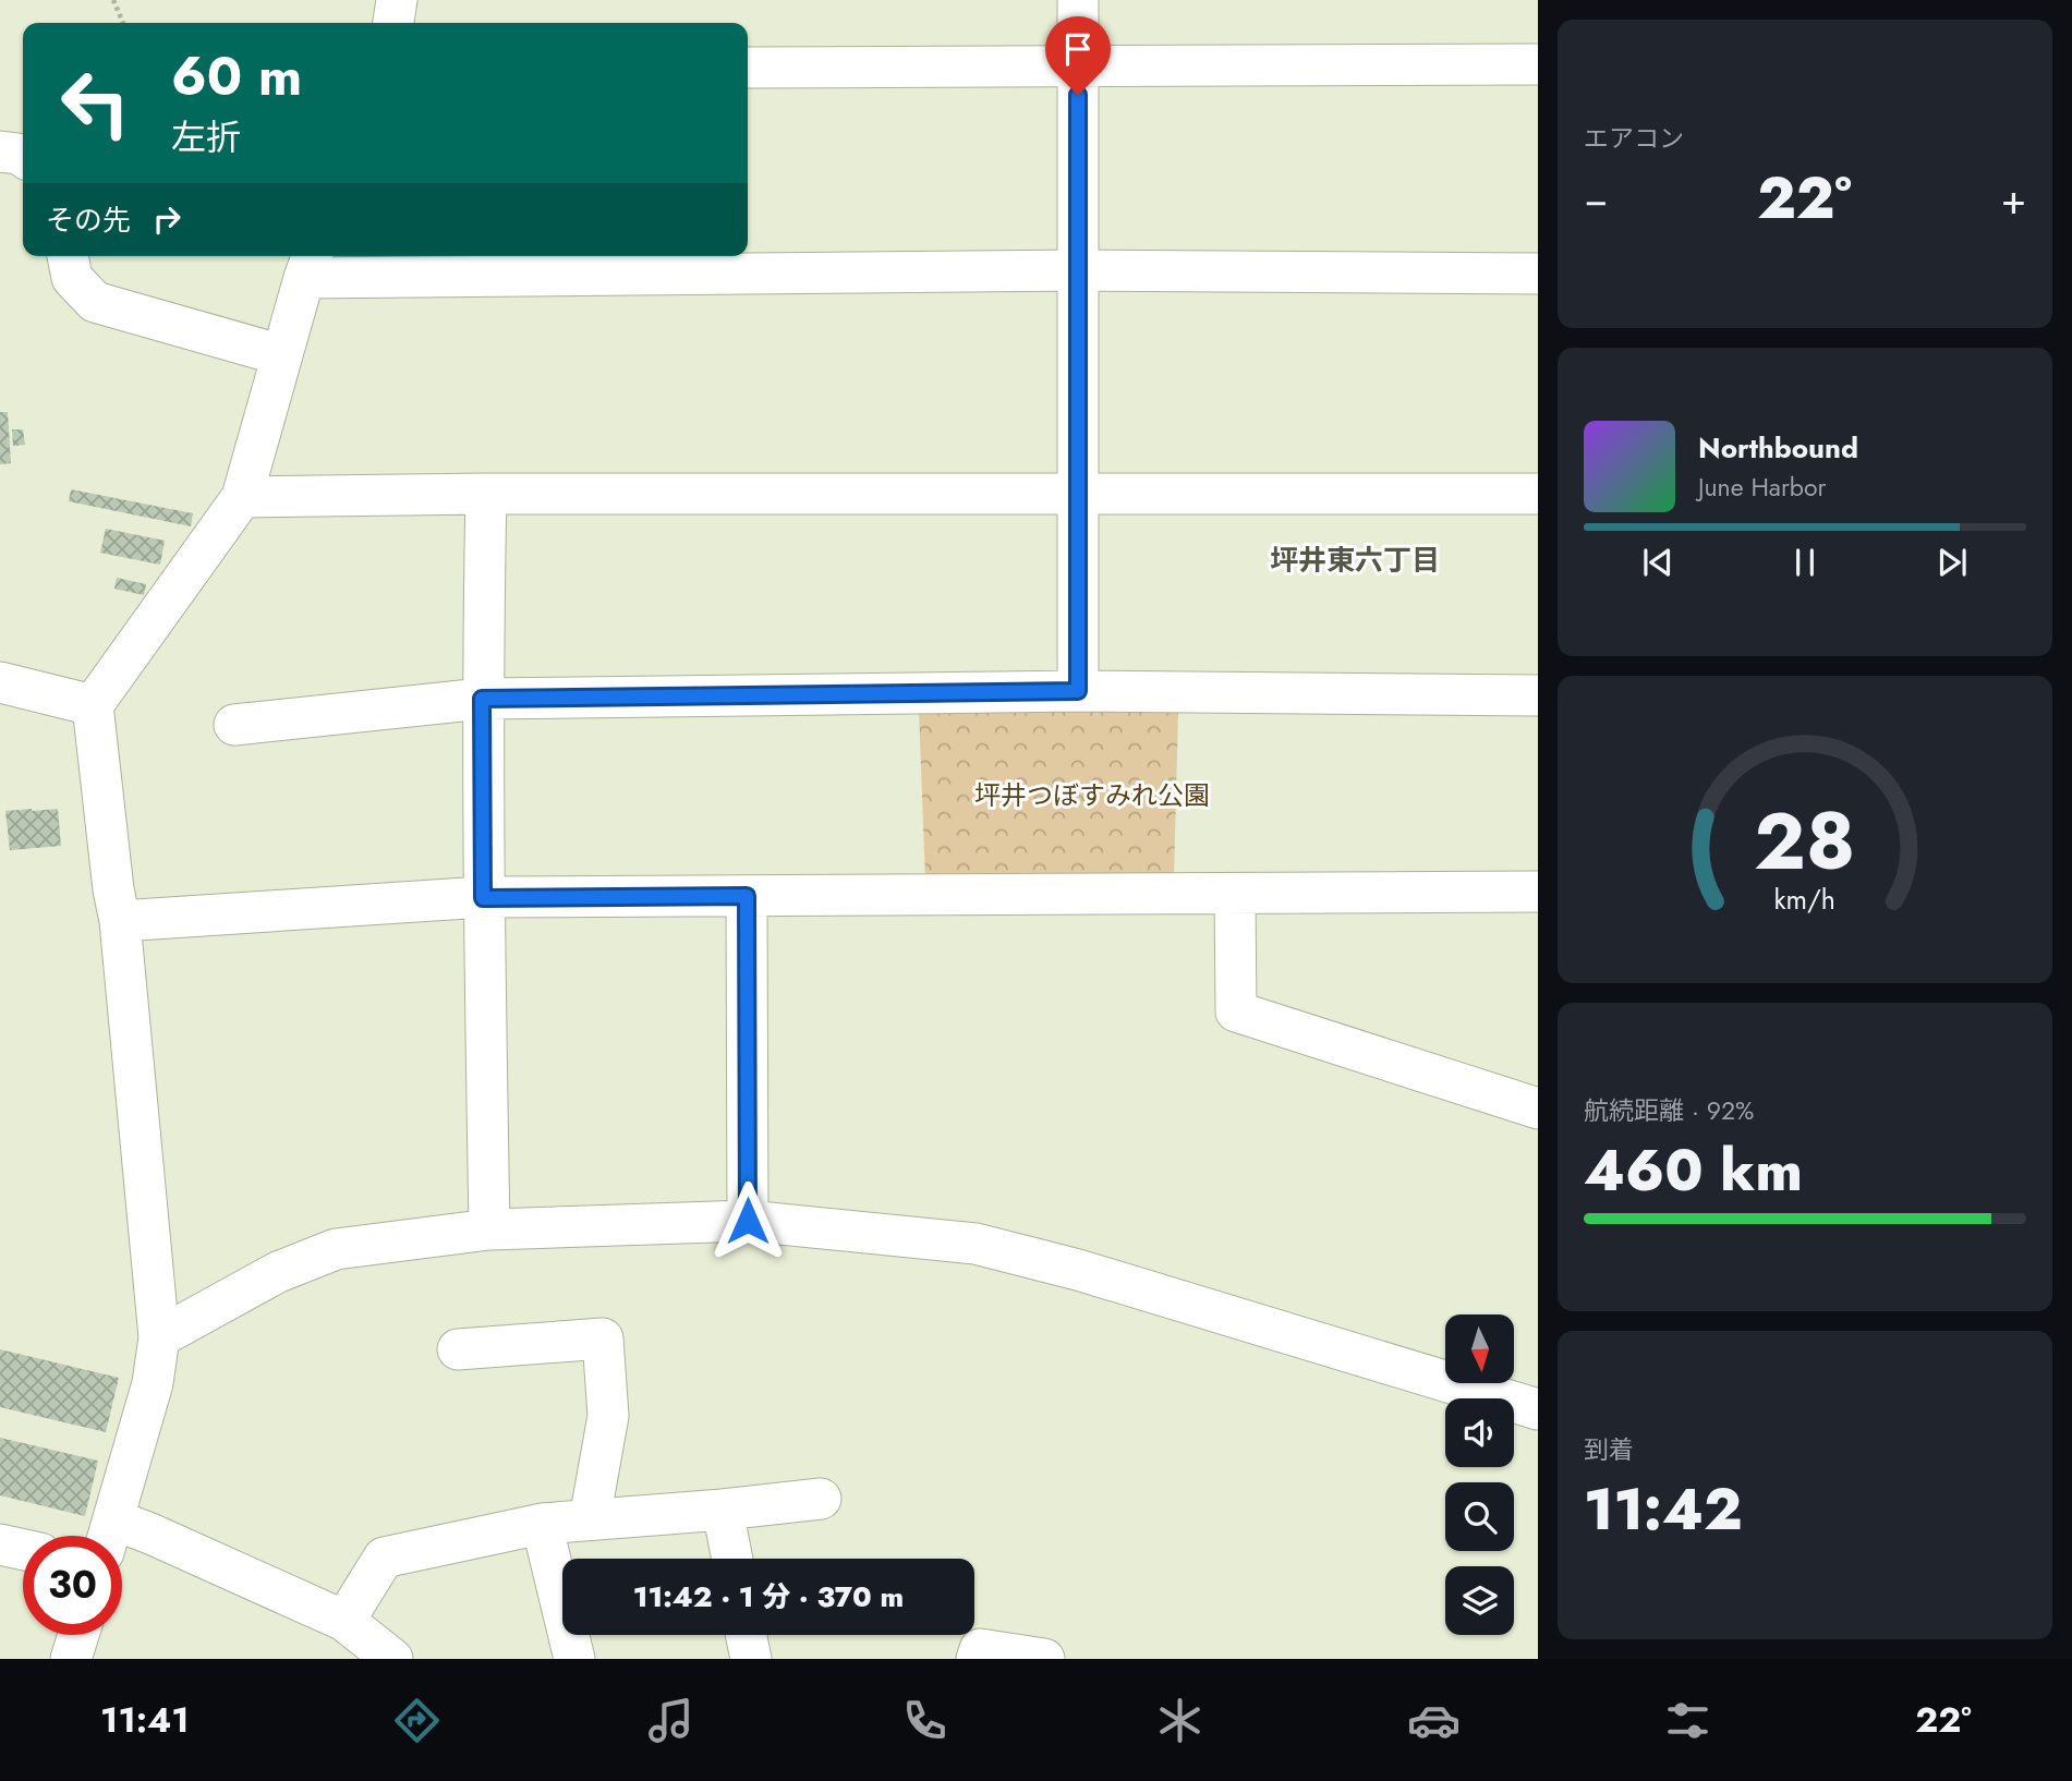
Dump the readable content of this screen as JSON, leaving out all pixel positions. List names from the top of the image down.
{
  "districts": ["坪井東六丁目"],
  "parks": ["坪井つぼすみれ公園"],
  "north": "bottom",
  "page": {
    "tile": [
      "エアコン",
      ["航続距離 · 92%", "460 km"],
      ["到着", "11:42"]
    ],
    "turn": ["60 m", "左折"],
    "heat": ["−", "22°", "+"],
    "then": "その先",
    "song": ["Northbound", "June Harbor"],
    "limit": "30",
    "trip": "11:42 · 1 分 · 370 m",
    "tabs": ["11:41", "22°"],
    "gauge": ["28", "km/h"]
  }
}
